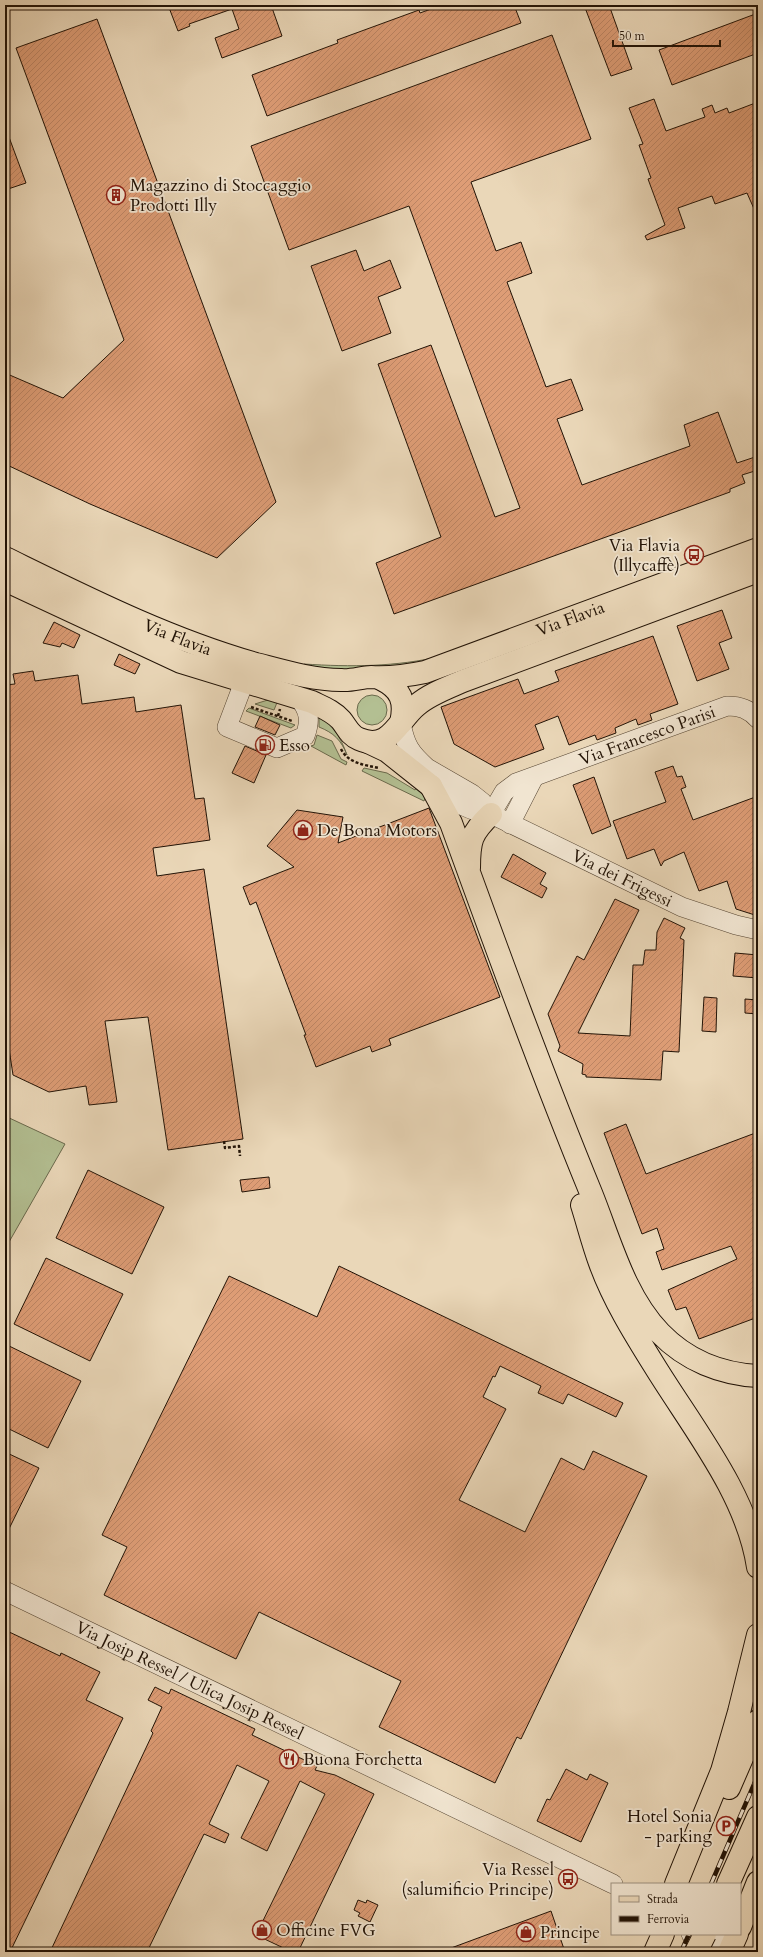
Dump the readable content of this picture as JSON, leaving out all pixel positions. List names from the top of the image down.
{
  "streets": {
    "main road": ["Via Flavia"],
    "street": ["Via Francesco Parisi", "Via dei Frigessi", "Via Josip Ressel / Ulica Josip Ressel"]
  },
  "crossings": [
    ["Via Flavia", "Via dei Frigessi"],
    ["Via Francesco Parisi", "Via dei Frigessi"]
  ],
  "places": {
    "building": ["Magazzino di Stoccaggio Prodotti Illy"],
    "bus stop": ["Via Flavia (Illycaffè)", "Via Ressel (salumificio Principe)"],
    "fuel station": ["Esso"],
    "shop": ["De Bona Motors", "Officine FVG", "Principe"],
    "restaurant": ["Buona Forchetta"],
    "parking": ["Hotel Sonia - parking"]
  },
  "legend": ["Strada", "Ferrovia"],
  "scale_bar": "50 m"
}
